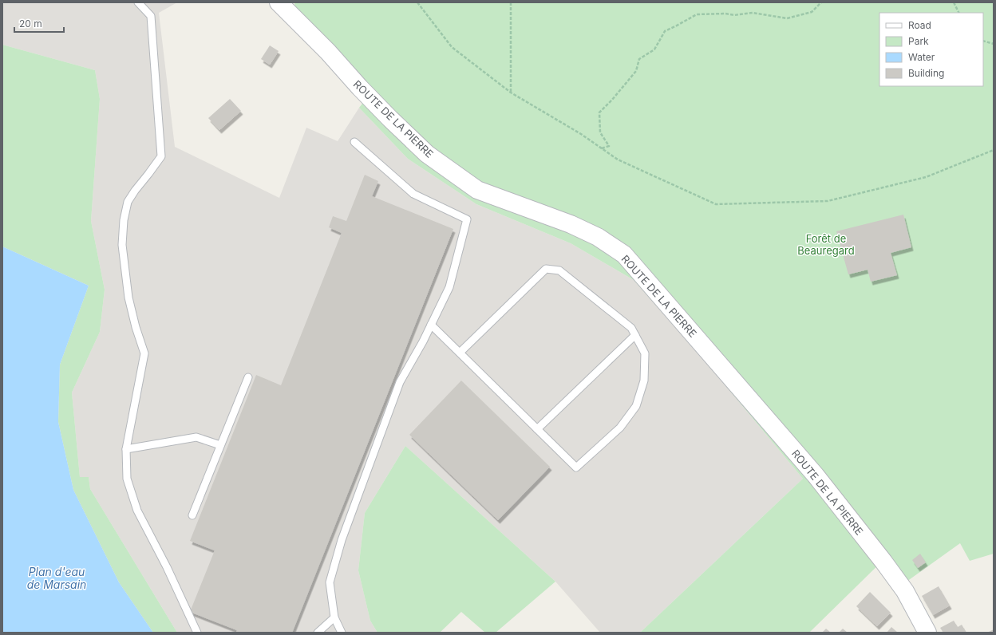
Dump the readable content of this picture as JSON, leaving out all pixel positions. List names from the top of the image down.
{
  "streets": {
    "street": ["ROUTE DE LA PIERRE"]
  },
  "water": ["Plan d'eau de Marsain"],
  "parks": ["Forêt de Beauregard"],
  "legend": [
    "Road",
    "Park",
    "Water",
    "Building"
  ],
  "scale_bar": "20 m"
}
